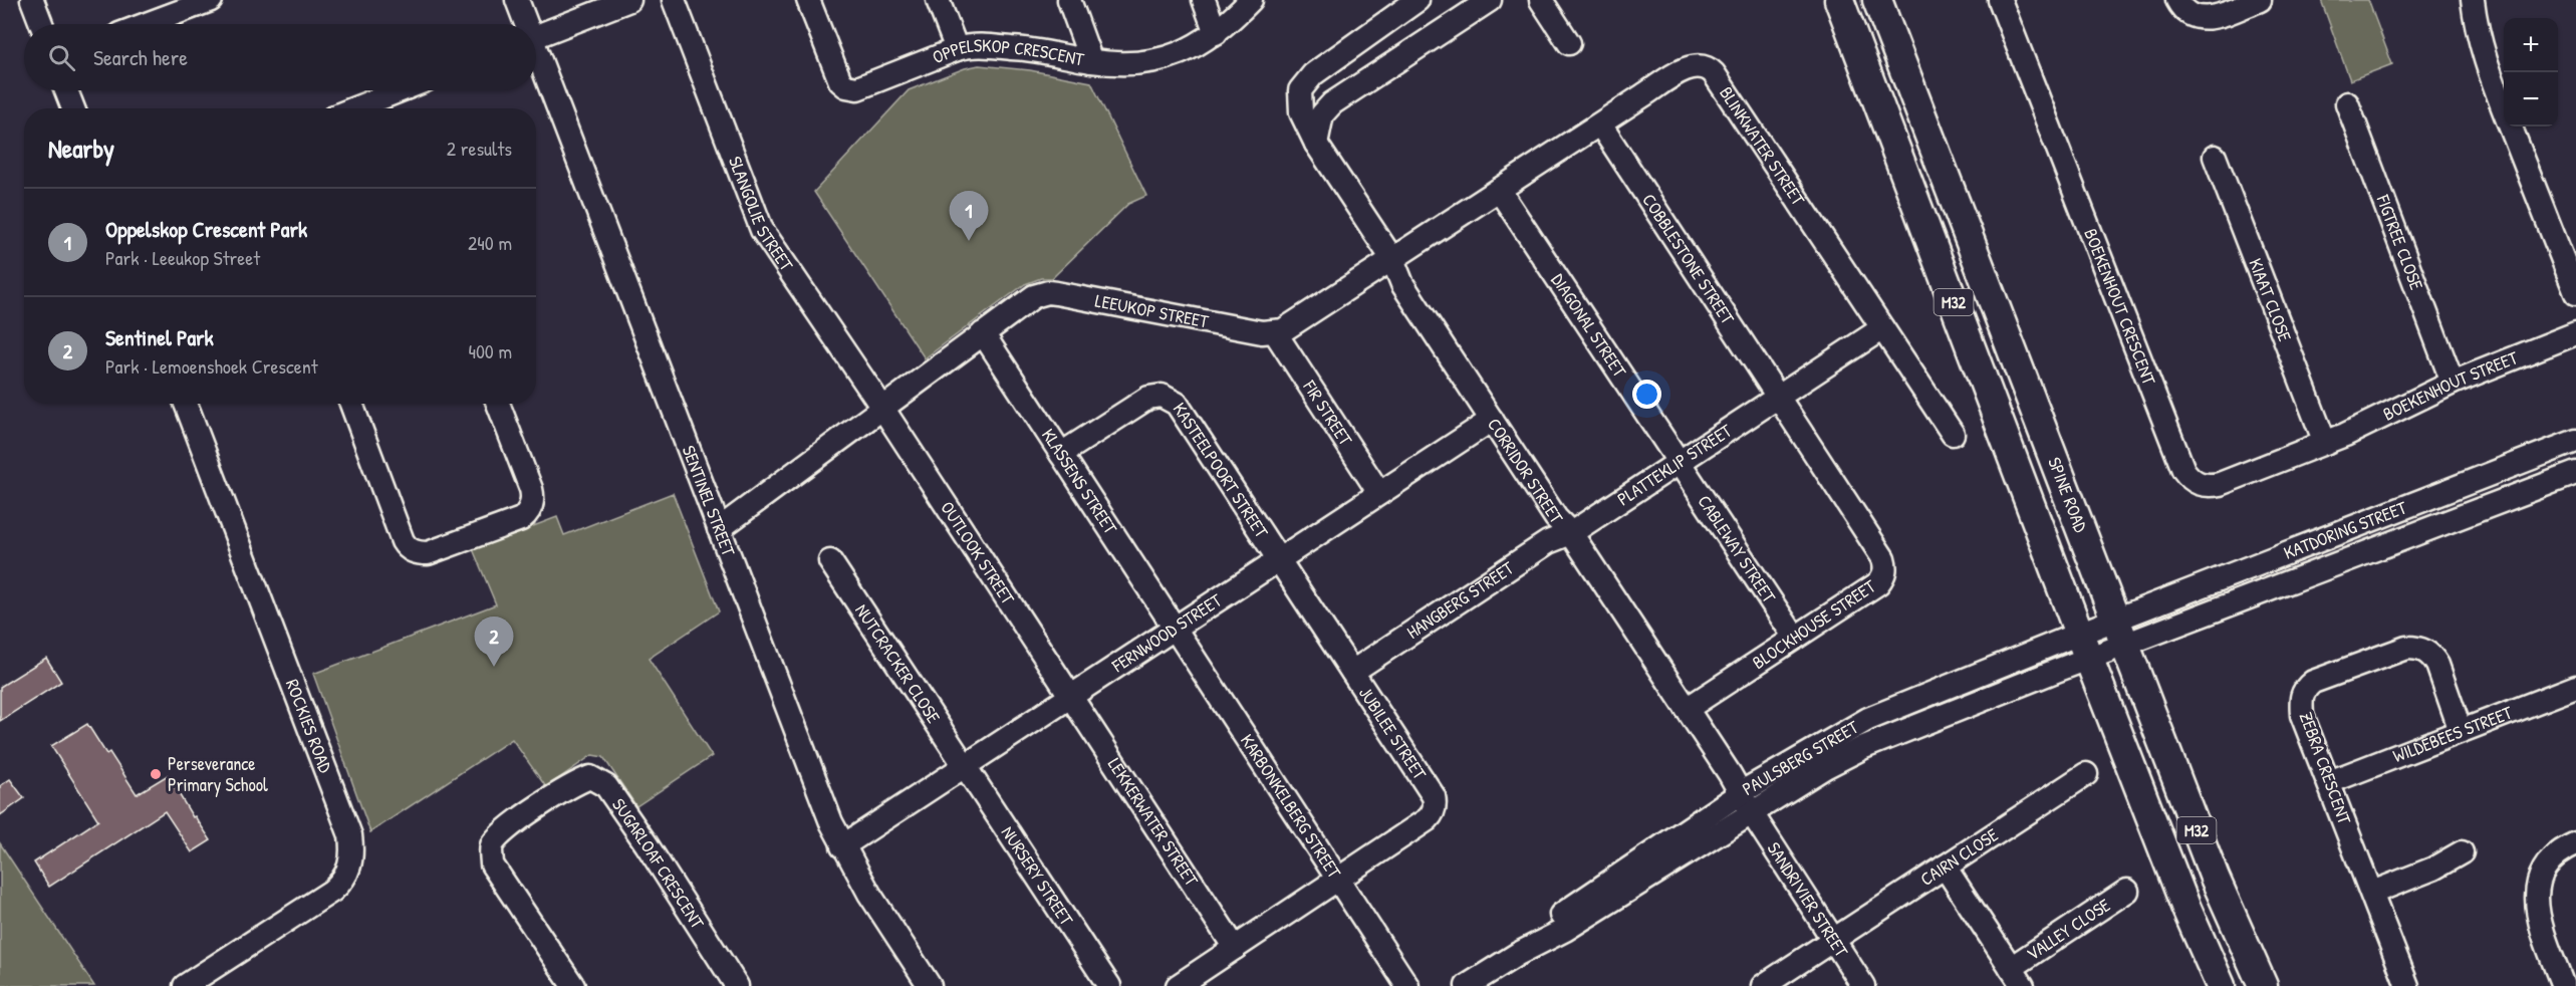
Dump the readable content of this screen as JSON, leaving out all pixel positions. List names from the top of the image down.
{
  "streets": {
    "main road": ["M32", "SPINE ROAD"],
    "street": [
      "OPPELSKOP CRESCENT",
      "BLINKWATER STREET",
      "SLANGOLIE STREET",
      "FIGTREE CLOSE",
      "COBBLESTONE STREET",
      "KIAAT CLOSE",
      "BOEKENHOUT CRESCENT",
      "LEEUKOP STREET",
      "DIAGONAL STREET",
      "BOEKENHOUT STREET",
      "FIR STREET",
      "PLATTEKLIP STREET",
      "CORRIDOR STREET",
      "KASTEELPOORT STREET",
      "KLASSENS STREET",
      "SENTINEL STREET",
      "KATDORING STREET",
      "CABLEWAY STREET",
      "OUTLOOK STREET",
      "HANGBERG STREET",
      "BLOCKHOUSE STREET",
      "FERNWOOD STREET",
      "NUTCRACKER CLOSE",
      "ROCKIES ROAD",
      "JUBILEE STREET",
      "WILDEBEES STREET",
      "PAULSBERG STREET",
      "ZEBRA CRESCENT",
      "KARBONKELBERG STREET",
      "LEKKERWATER STREET",
      "CAIRN CLOSE",
      "SUGARLOAF CRESCENT",
      "NURSERY STREET",
      "SANDRIVIER STREET",
      "VALLEY CLOSE"
    ]
  },
  "crossings": [
    ["BLINKWATER STREET", "COBBLESTONE STREET"],
    ["SLANGOLIE STREET", "LEEUKOP STREET"],
    ["SLANGOLIE STREET", "OUTLOOK STREET"],
    ["FIGTREE CLOSE", "BOEKENHOUT STREET"],
    ["COBBLESTONE STREET", "PLATTEKLIP STREET"],
    ["COBBLESTONE STREET", "BLOCKHOUSE STREET"],
    ["KIAAT CLOSE", "BOEKENHOUT CRESCENT"],
    ["KIAAT CLOSE", "BOEKENHOUT STREET"],
    ["M32", "PAULSBERG STREET"],
    ["BOEKENHOUT CRESCENT", "BOEKENHOUT STREET"],
    ["LEEUKOP STREET", "FIR STREET"],
    ["LEEUKOP STREET", "KLASSENS STREET"],
    ["LEEUKOP STREET", "SENTINEL STREET"],
    ["LEEUKOP STREET", "OUTLOOK STREET"],
    ["DIAGONAL STREET", "PLATTEKLIP STREET"],
    ["DIAGONAL STREET", "CABLEWAY STREET"],
    ["FIR STREET", "FERNWOOD STREET"],
    ["PLATTEKLIP STREET", "CORRIDOR STREET"],
    ["PLATTEKLIP STREET", "CABLEWAY STREET"],
    ["PLATTEKLIP STREET", "HANGBERG STREET"],
    ["PLATTEKLIP STREET", "BLOCKHOUSE STREET"],
    ["CORRIDOR STREET", "HANGBERG STREET"],
    ["CORRIDOR STREET", "BLOCKHOUSE STREET"],
    ["CORRIDOR STREET", "FERNWOOD STREET"],
    ["CORRIDOR STREET", "PAULSBERG STREET"],
    ["CORRIDOR STREET", "SANDRIVIER STREET"],
    ["KASTEELPOORT STREET", "KLASSENS STREET"],
    ["KASTEELPOORT STREET", "FERNWOOD STREET"],
    ["KASTEELPOORT STREET", "JUBILEE STREET"],
    ["KLASSENS STREET", "FERNWOOD STREET"],
    ["KLASSENS STREET", "KARBONKELBERG STREET"],
    ["SPINE ROAD", "KATDORING STREET"],
    ["SPINE ROAD", "PAULSBERG STREET"],
    ["SENTINEL STREET", "FERNWOOD STREET"],
    ["KATDORING STREET", "PAULSBERG STREET"],
    ["CABLEWAY STREET", "BLOCKHOUSE STREET"],
    ["OUTLOOK STREET", "FERNWOOD STREET"],
    ["OUTLOOK STREET", "LEKKERWATER STREET"],
    ["HANGBERG STREET", "JUBILEE STREET"],
    ["FERNWOOD STREET", "NUTCRACKER CLOSE"],
    ["FERNWOOD STREET", "JUBILEE STREET"],
    ["FERNWOOD STREET", "KARBONKELBERG STREET"],
    ["FERNWOOD STREET", "LEKKERWATER STREET"],
    ["FERNWOOD STREET", "NURSERY STREET"],
    ["NUTCRACKER CLOSE", "NURSERY STREET"],
    ["JUBILEE STREET", "KARBONKELBERG STREET"],
    ["WILDEBEES STREET", "ZEBRA CRESCENT"],
    ["PAULSBERG STREET", "SANDRIVIER STREET"],
    ["CAIRN CLOSE", "SANDRIVIER STREET"]
  ],
  "places": ["Perseverance Primary School"],
  "page": {
    "map_buttons": ["+", "−"],
    "search": "Search here",
    "heading": ["Nearby", "2 results"],
    "list": [
      {
        "mark": "1",
        "name": "Oppelskop Crescent Park",
        "note": "Park · Leeukop Street",
        "value": "240 m"
      },
      {
        "mark": "2",
        "name": "Sentinel Park",
        "note": "Park · Lemoenshoek Crescent",
        "value": "400 m"
      }
    ],
    "pins": ["1", "2"]
  }
}
